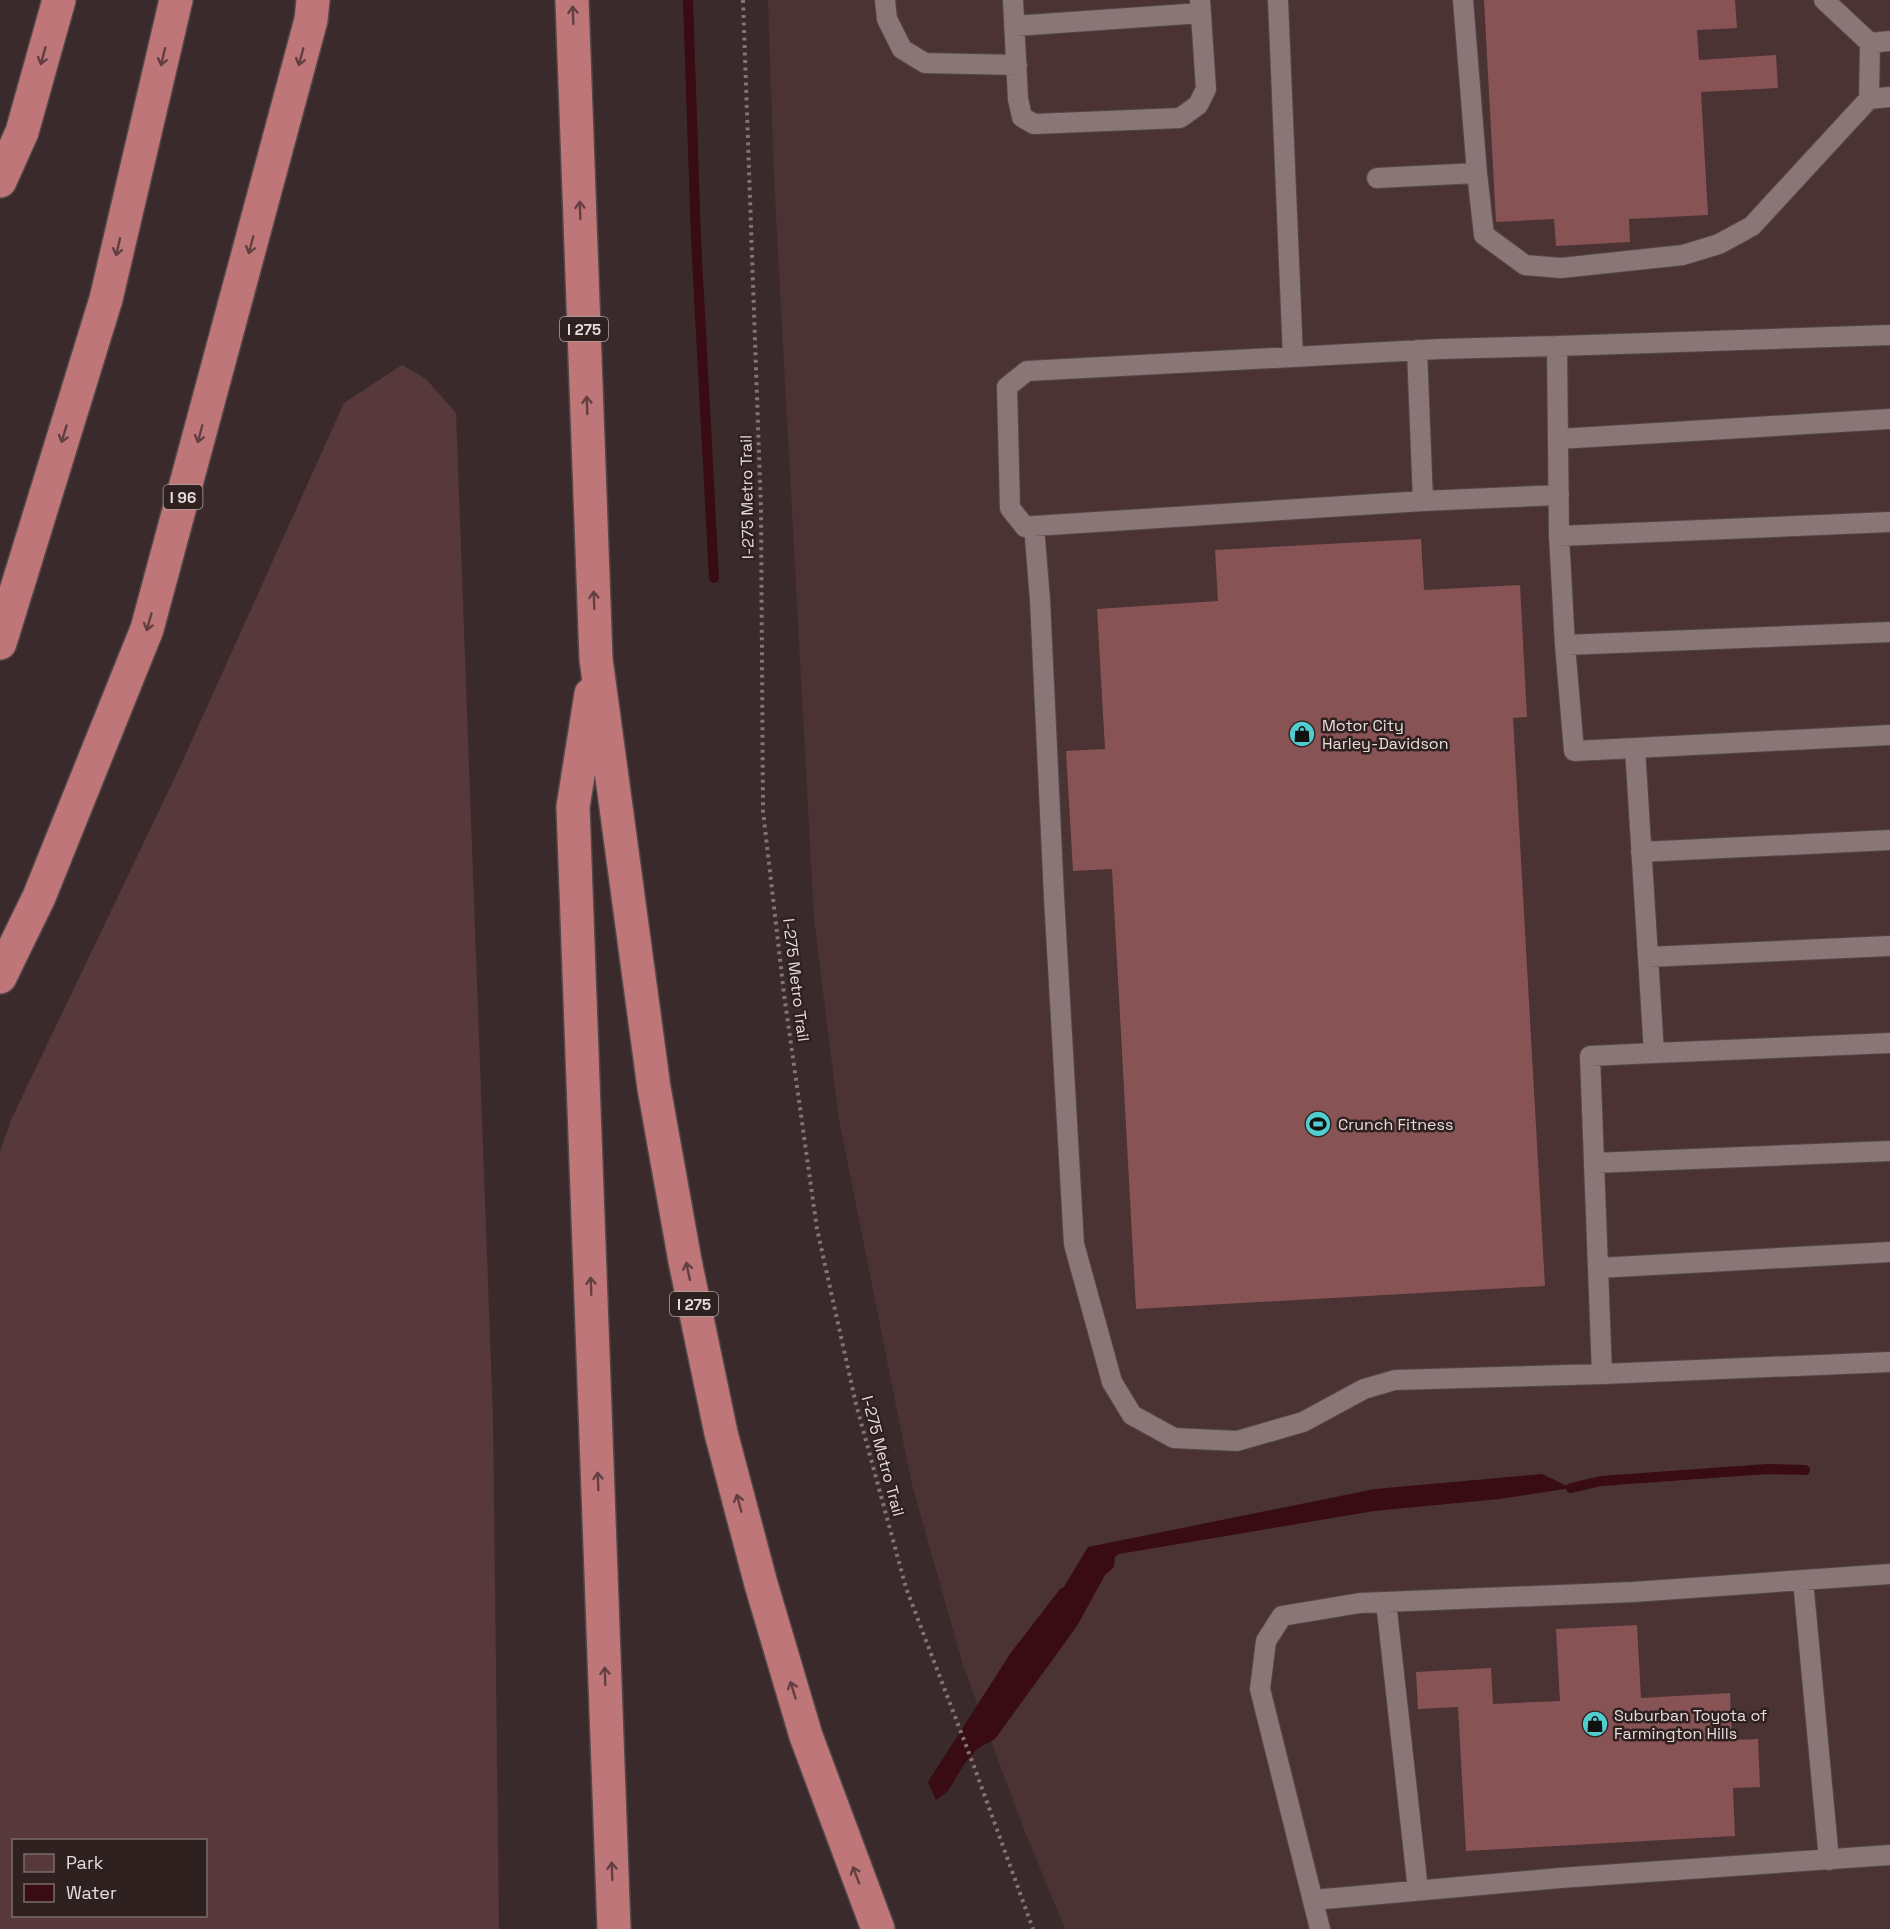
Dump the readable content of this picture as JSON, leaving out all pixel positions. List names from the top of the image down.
{
  "streets": {
    "highway": ["I 275", "I 96"],
    "path": ["I-275 Metro Trail"]
  },
  "places": {
    "shop": ["Motor City Harley-Davidson", "Suburban Toyota of Farmington Hills"],
    "sports": ["Crunch Fitness"]
  },
  "legend": ["Park", "Water"]
}
